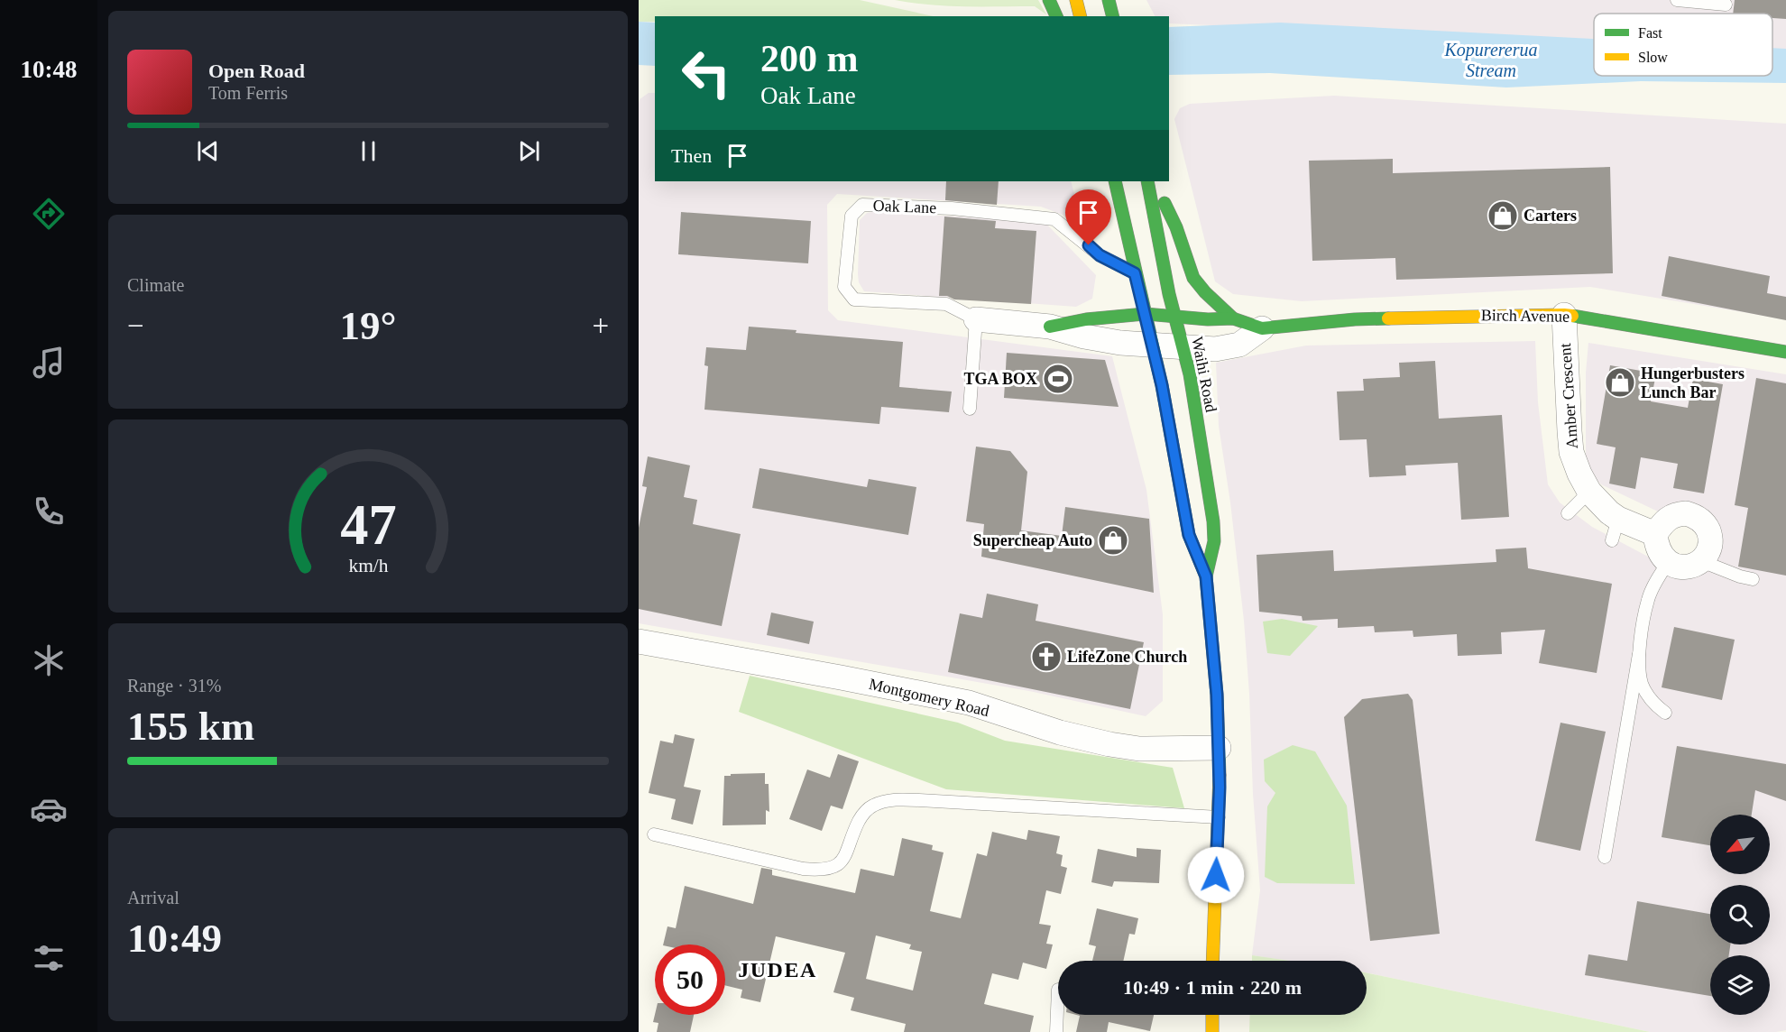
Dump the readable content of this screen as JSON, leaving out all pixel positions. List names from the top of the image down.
{
  "streets": {
    "main road": ["Oak Lane", "Birch Avenue", "Waihi Road"],
    "street": ["Amber Crescent", "Montgomery Road"]
  },
  "crossings": [
    ["Oak Lane", "Birch Avenue"],
    ["Oak Lane", "Waihi Road"],
    ["Birch Avenue", "Waihi Road"],
    ["Birch Avenue", "Amber Crescent"],
    ["Waihi Road", "Montgomery Road"]
  ],
  "districts": ["JUDEA"],
  "water": ["Kopurererua Stream"],
  "places": {
    "shop": ["Carters", "Hungerbusters Lunch Bar", "Supercheap Auto"],
    "sports": ["TGA BOX"],
    "church": ["LifeZone Church"]
  },
  "legend": ["Fast", "Slow"],
  "north": "bottom left",
  "page": {
    "tabs": "10:48",
    "turn": ["200 m", "Oak Lane"],
    "song": ["Open Road", "Tom Ferris"],
    "then": "Then",
    "tile": [
      "Climate",
      ["Range · 31%", "155 km"],
      ["Arrival", "10:49"]
    ],
    "heat": ["−", "19°", "+"],
    "limit": "50",
    "trip": "10:49 · 1 min · 220 m",
    "gauge": ["47", "km/h"]
  }
}
